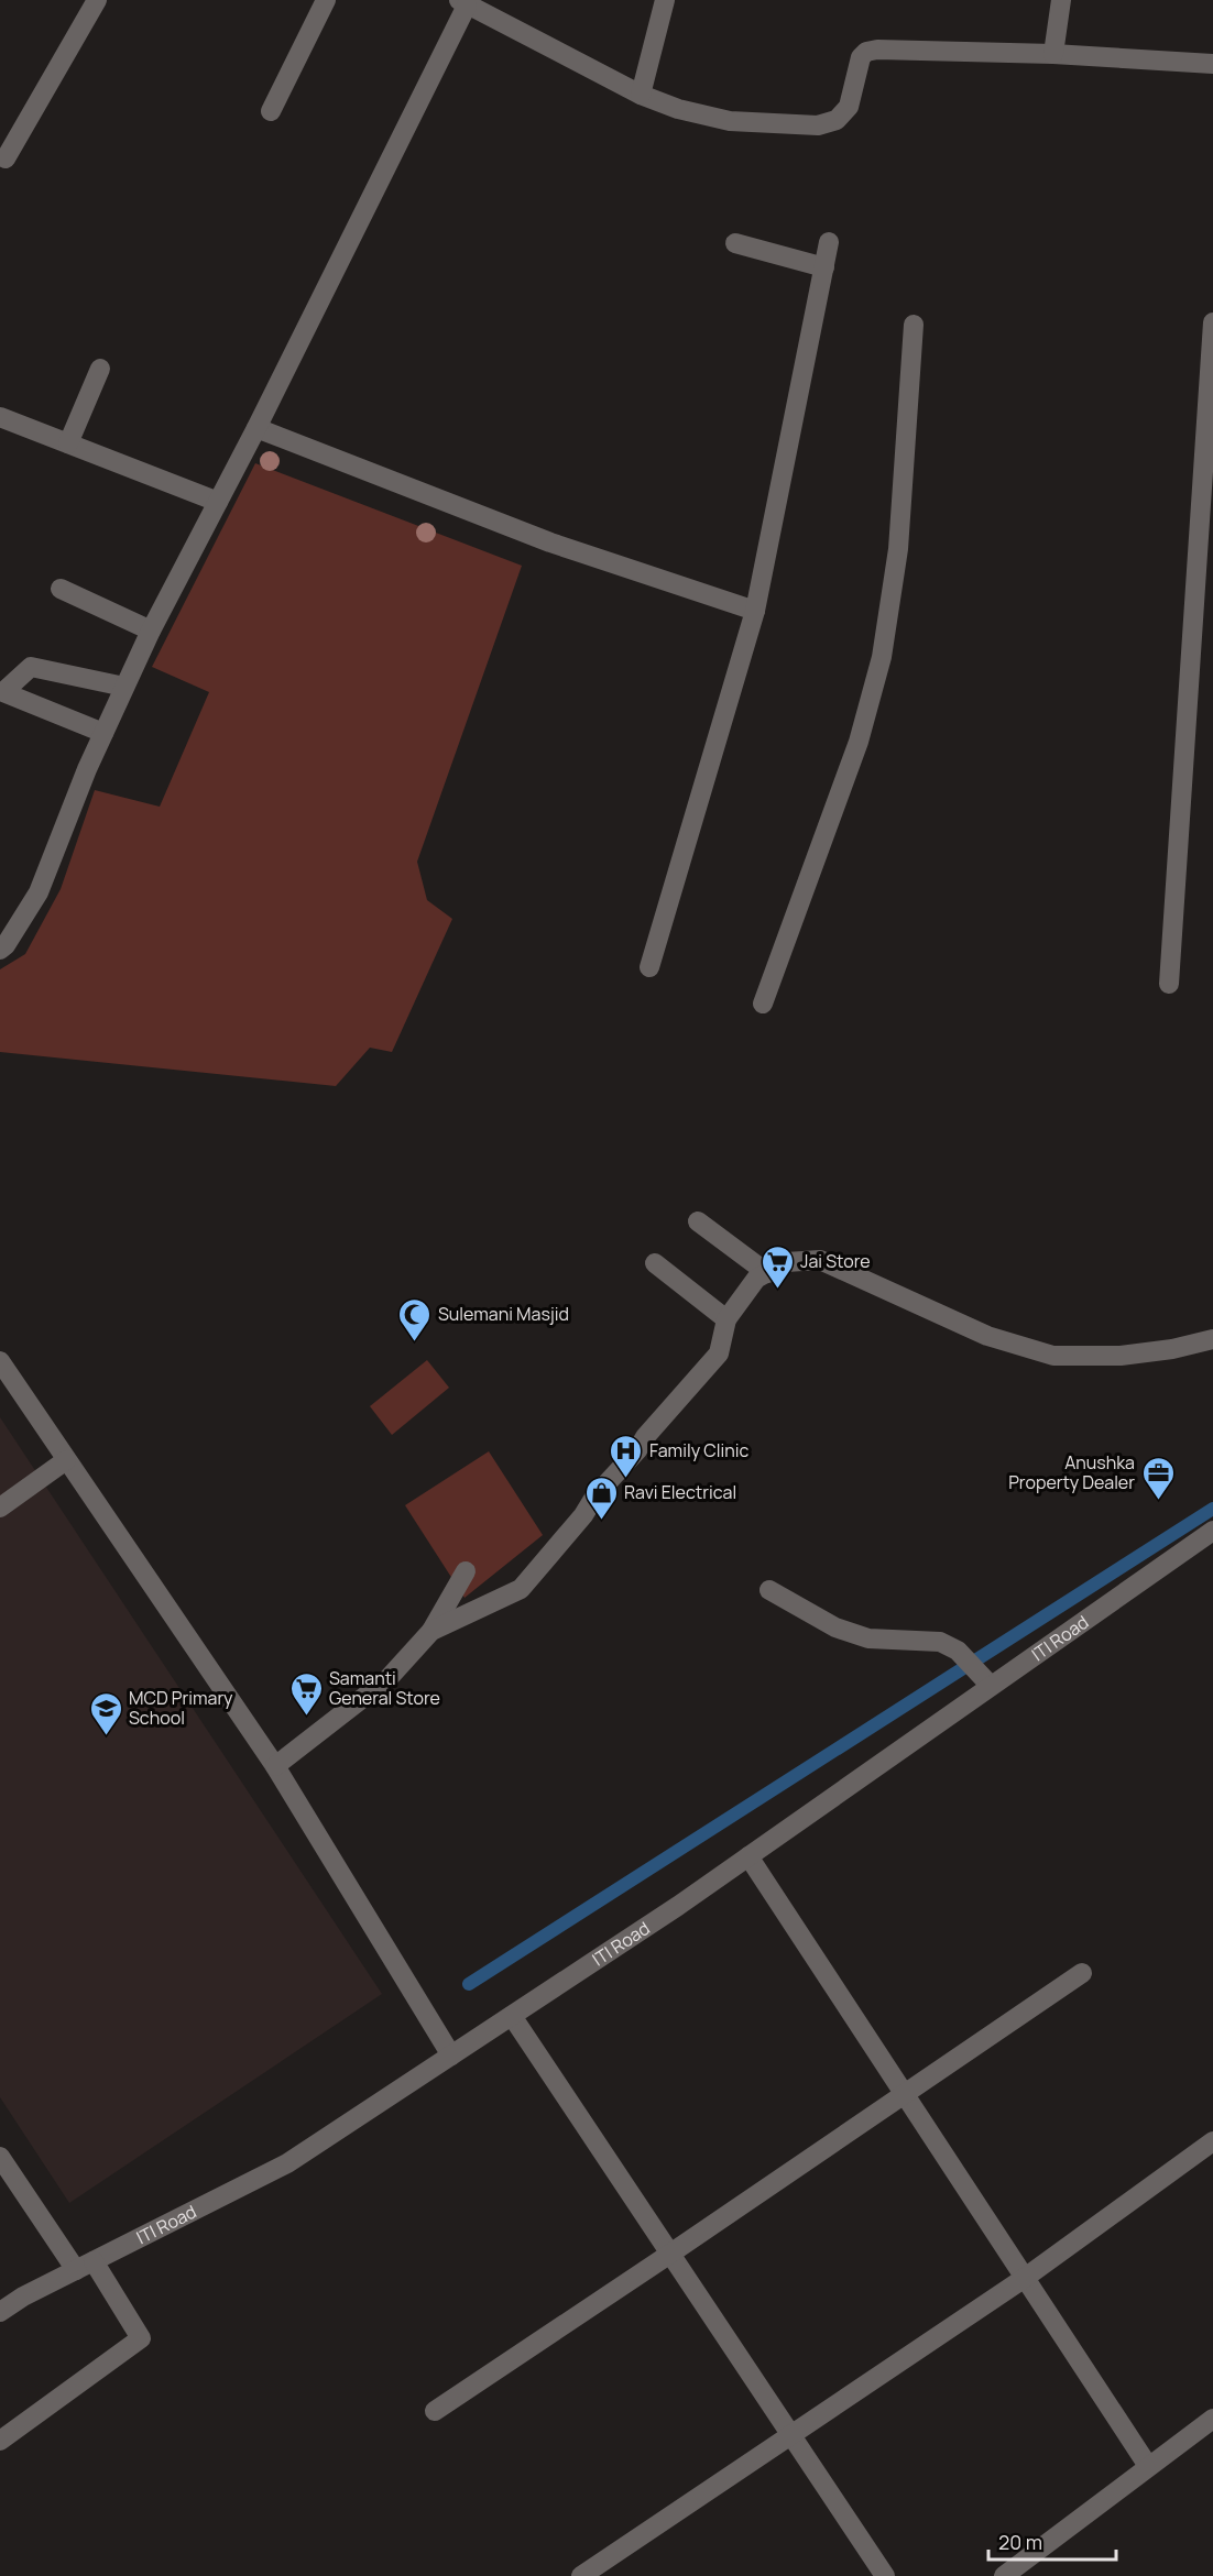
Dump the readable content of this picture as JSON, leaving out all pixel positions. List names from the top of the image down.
{
  "streets": {
    "street": ["ITI Road"]
  },
  "places": {
    "supermarket": ["Jai Store", "Samanti General Store"],
    "mosque": ["Sulemani Masjid"],
    "hospital": ["Family Clinic"],
    "office": ["Anushka Property Dealer"],
    "shop": ["Ravi Electrical"],
    "school or university": ["MCD Primary School"]
  },
  "scale_bar": "20 m"
}
